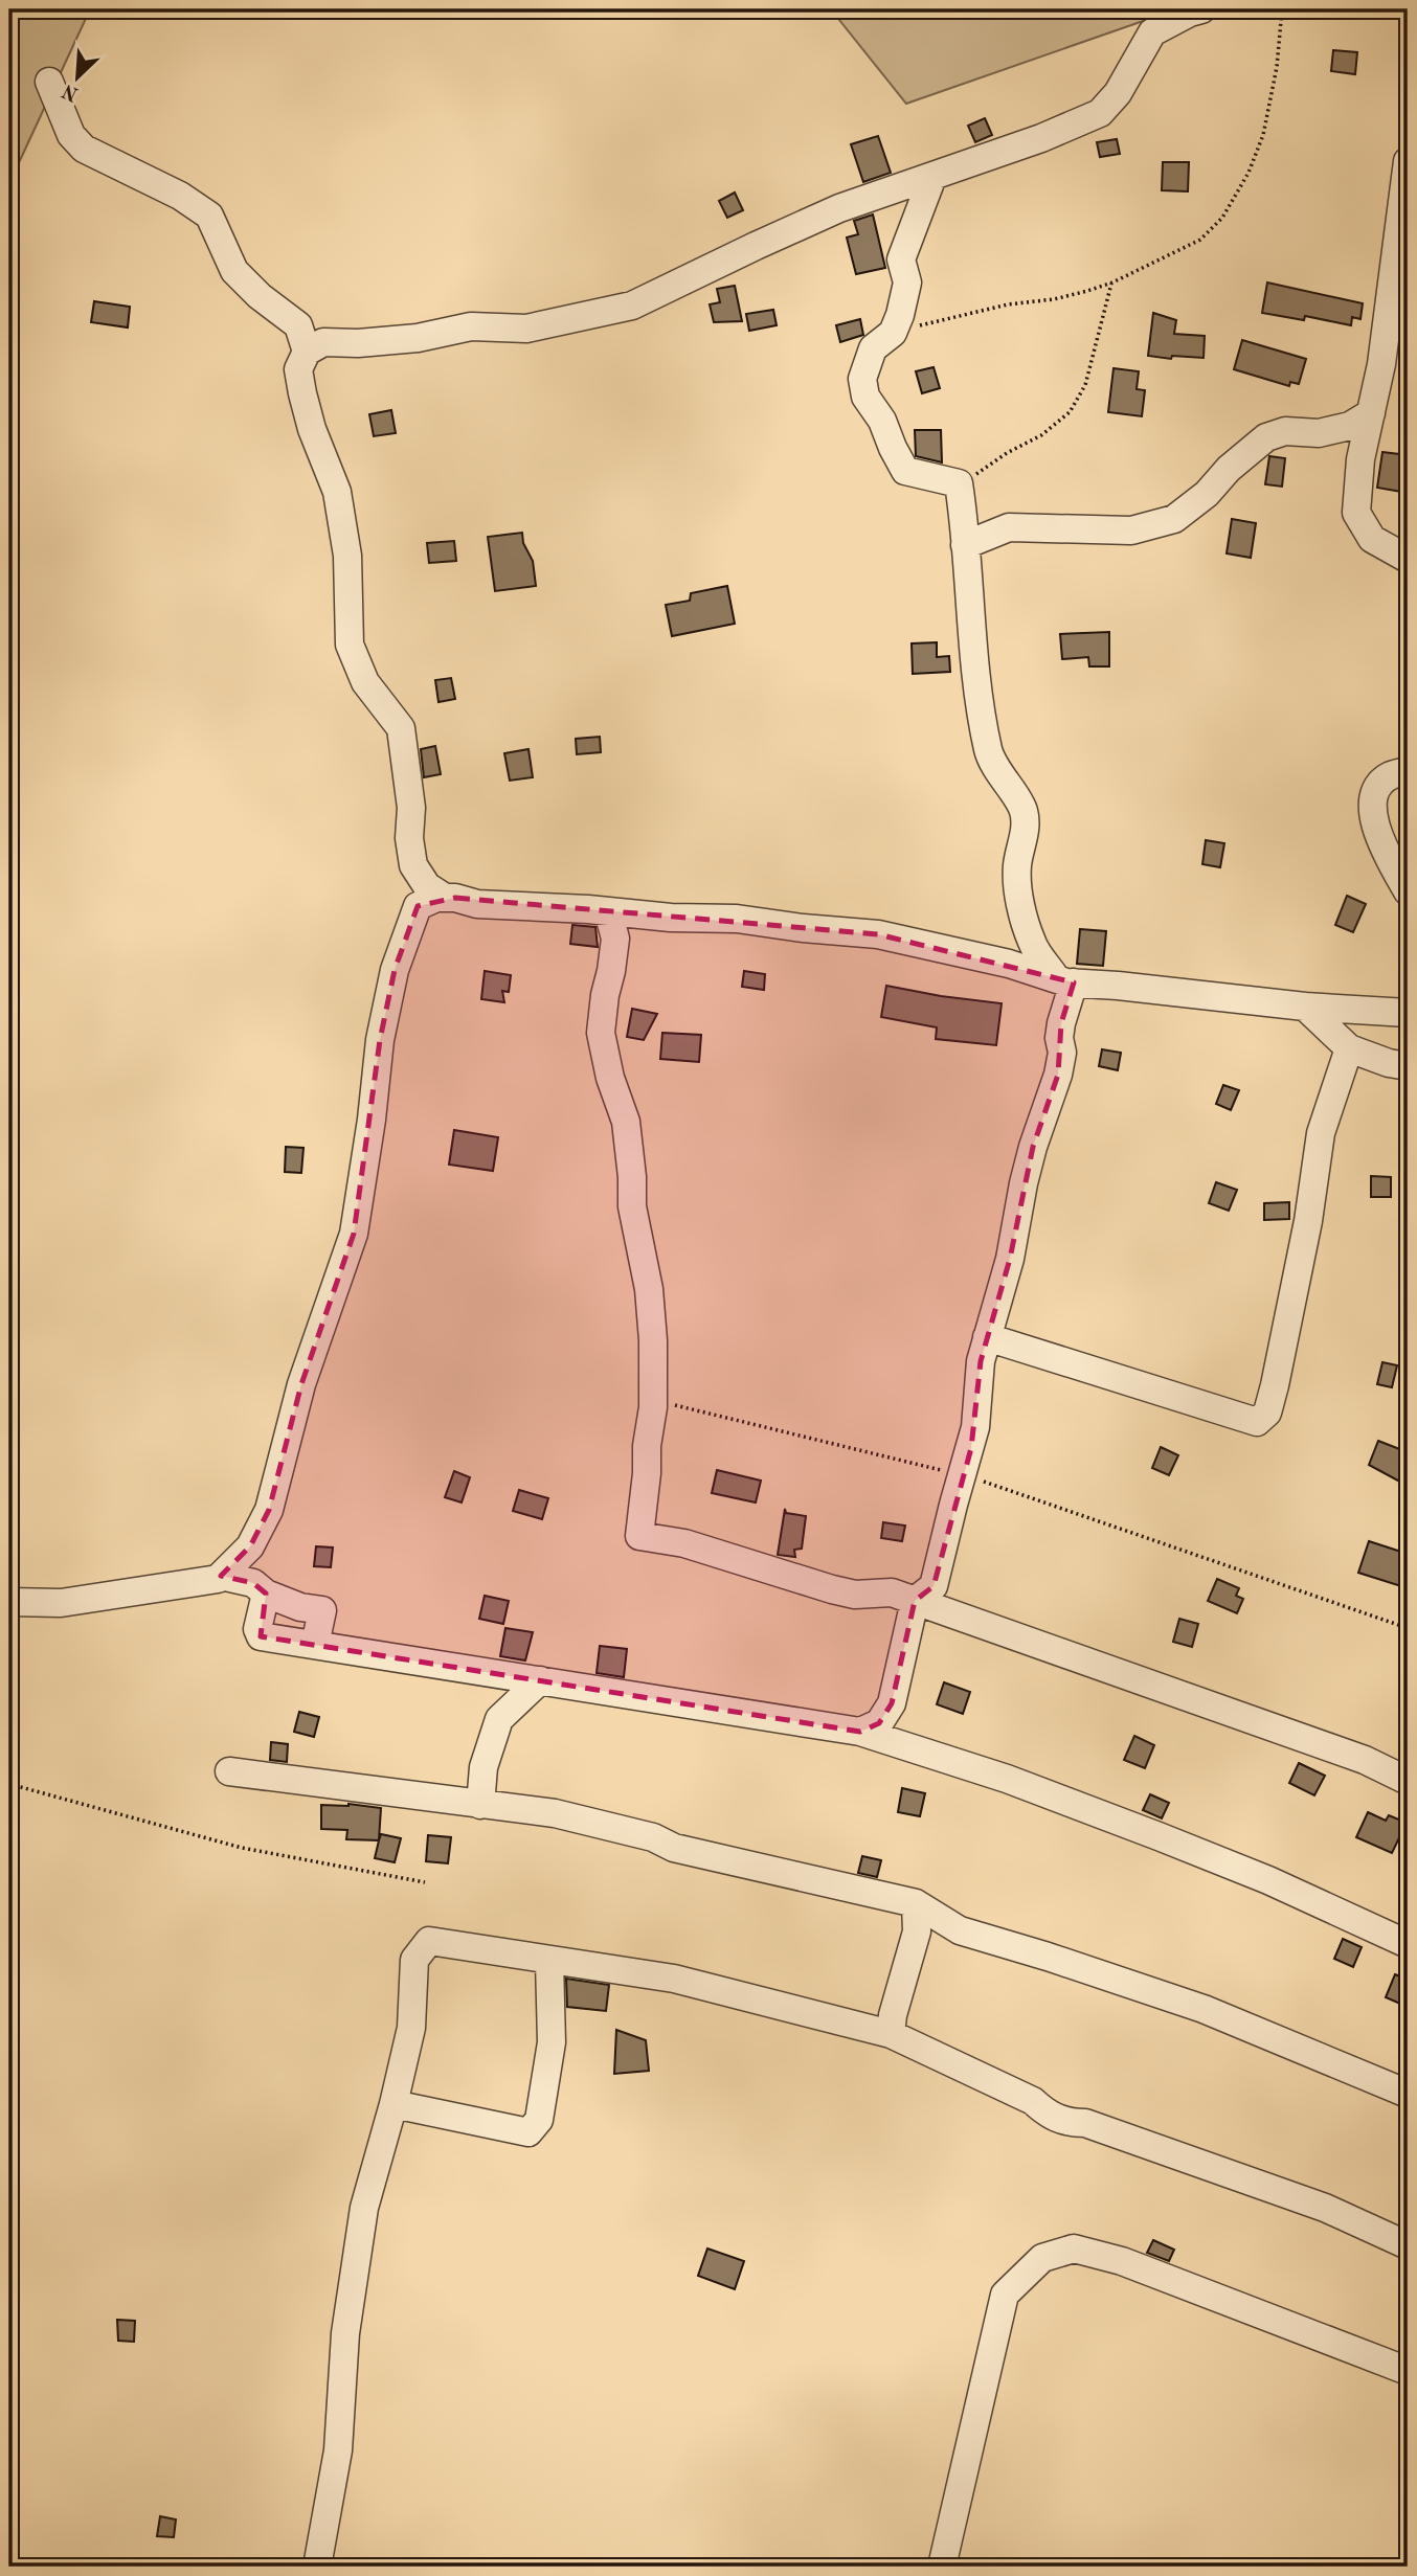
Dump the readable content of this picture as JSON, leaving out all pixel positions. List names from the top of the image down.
{
  "north": "bottom left"
}
